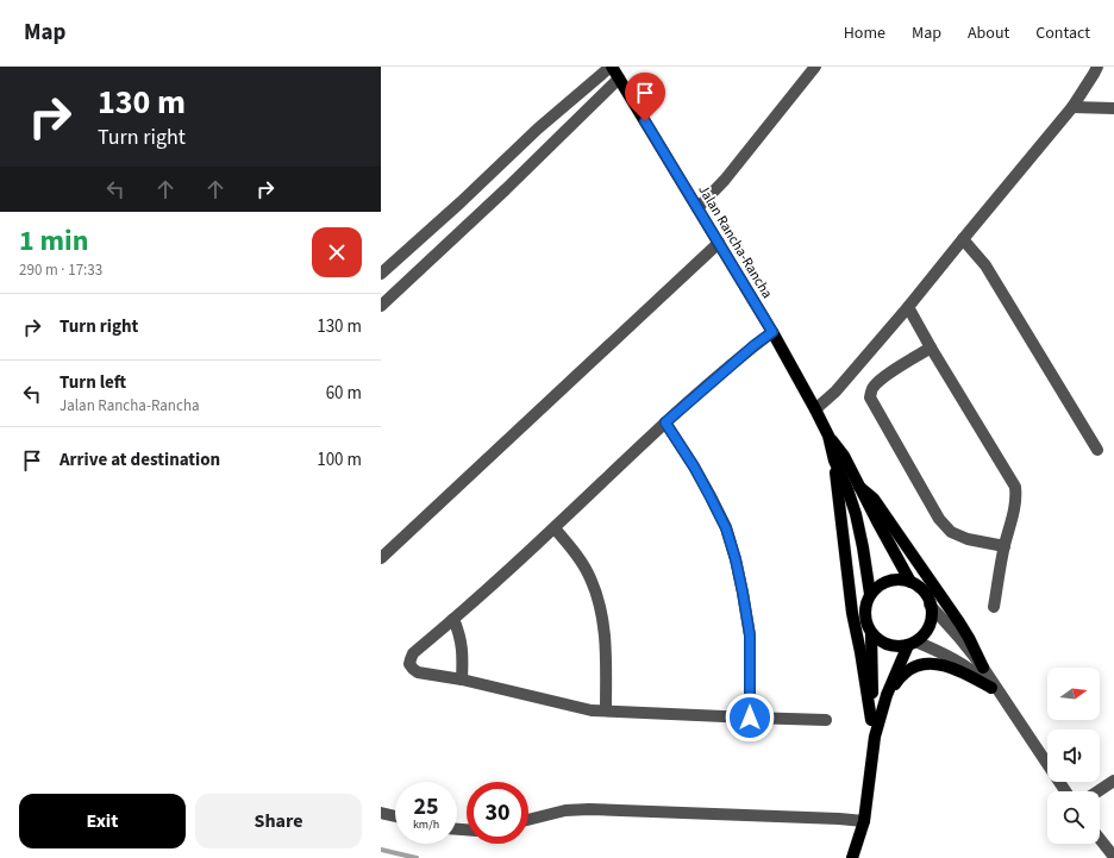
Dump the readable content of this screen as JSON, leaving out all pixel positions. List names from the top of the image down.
{
  "streets": {
    "main road": ["Jalan Rancha-Rancha"]
  },
  "north": "right",
  "page": {
    "header": "Map",
    "nav": [
      "Home",
      "Map",
      "About",
      "Contact"
    ],
    "turn": ["130 m", "Turn right"],
    "heading": ["1 min", "290 m · 17:33"],
    "list": [
      {
        "name": "Turn right",
        "value": "130 m"
      },
      {
        "name": "Turn left",
        "note": "Jalan Rancha-Rancha",
        "value": "60 m"
      },
      {
        "name": "Arrive at destination",
        "value": "100 m"
      }
    ],
    "speed": "25 km/h",
    "limit": "30",
    "buttons": ["Exit", "Share"]
  }
}
